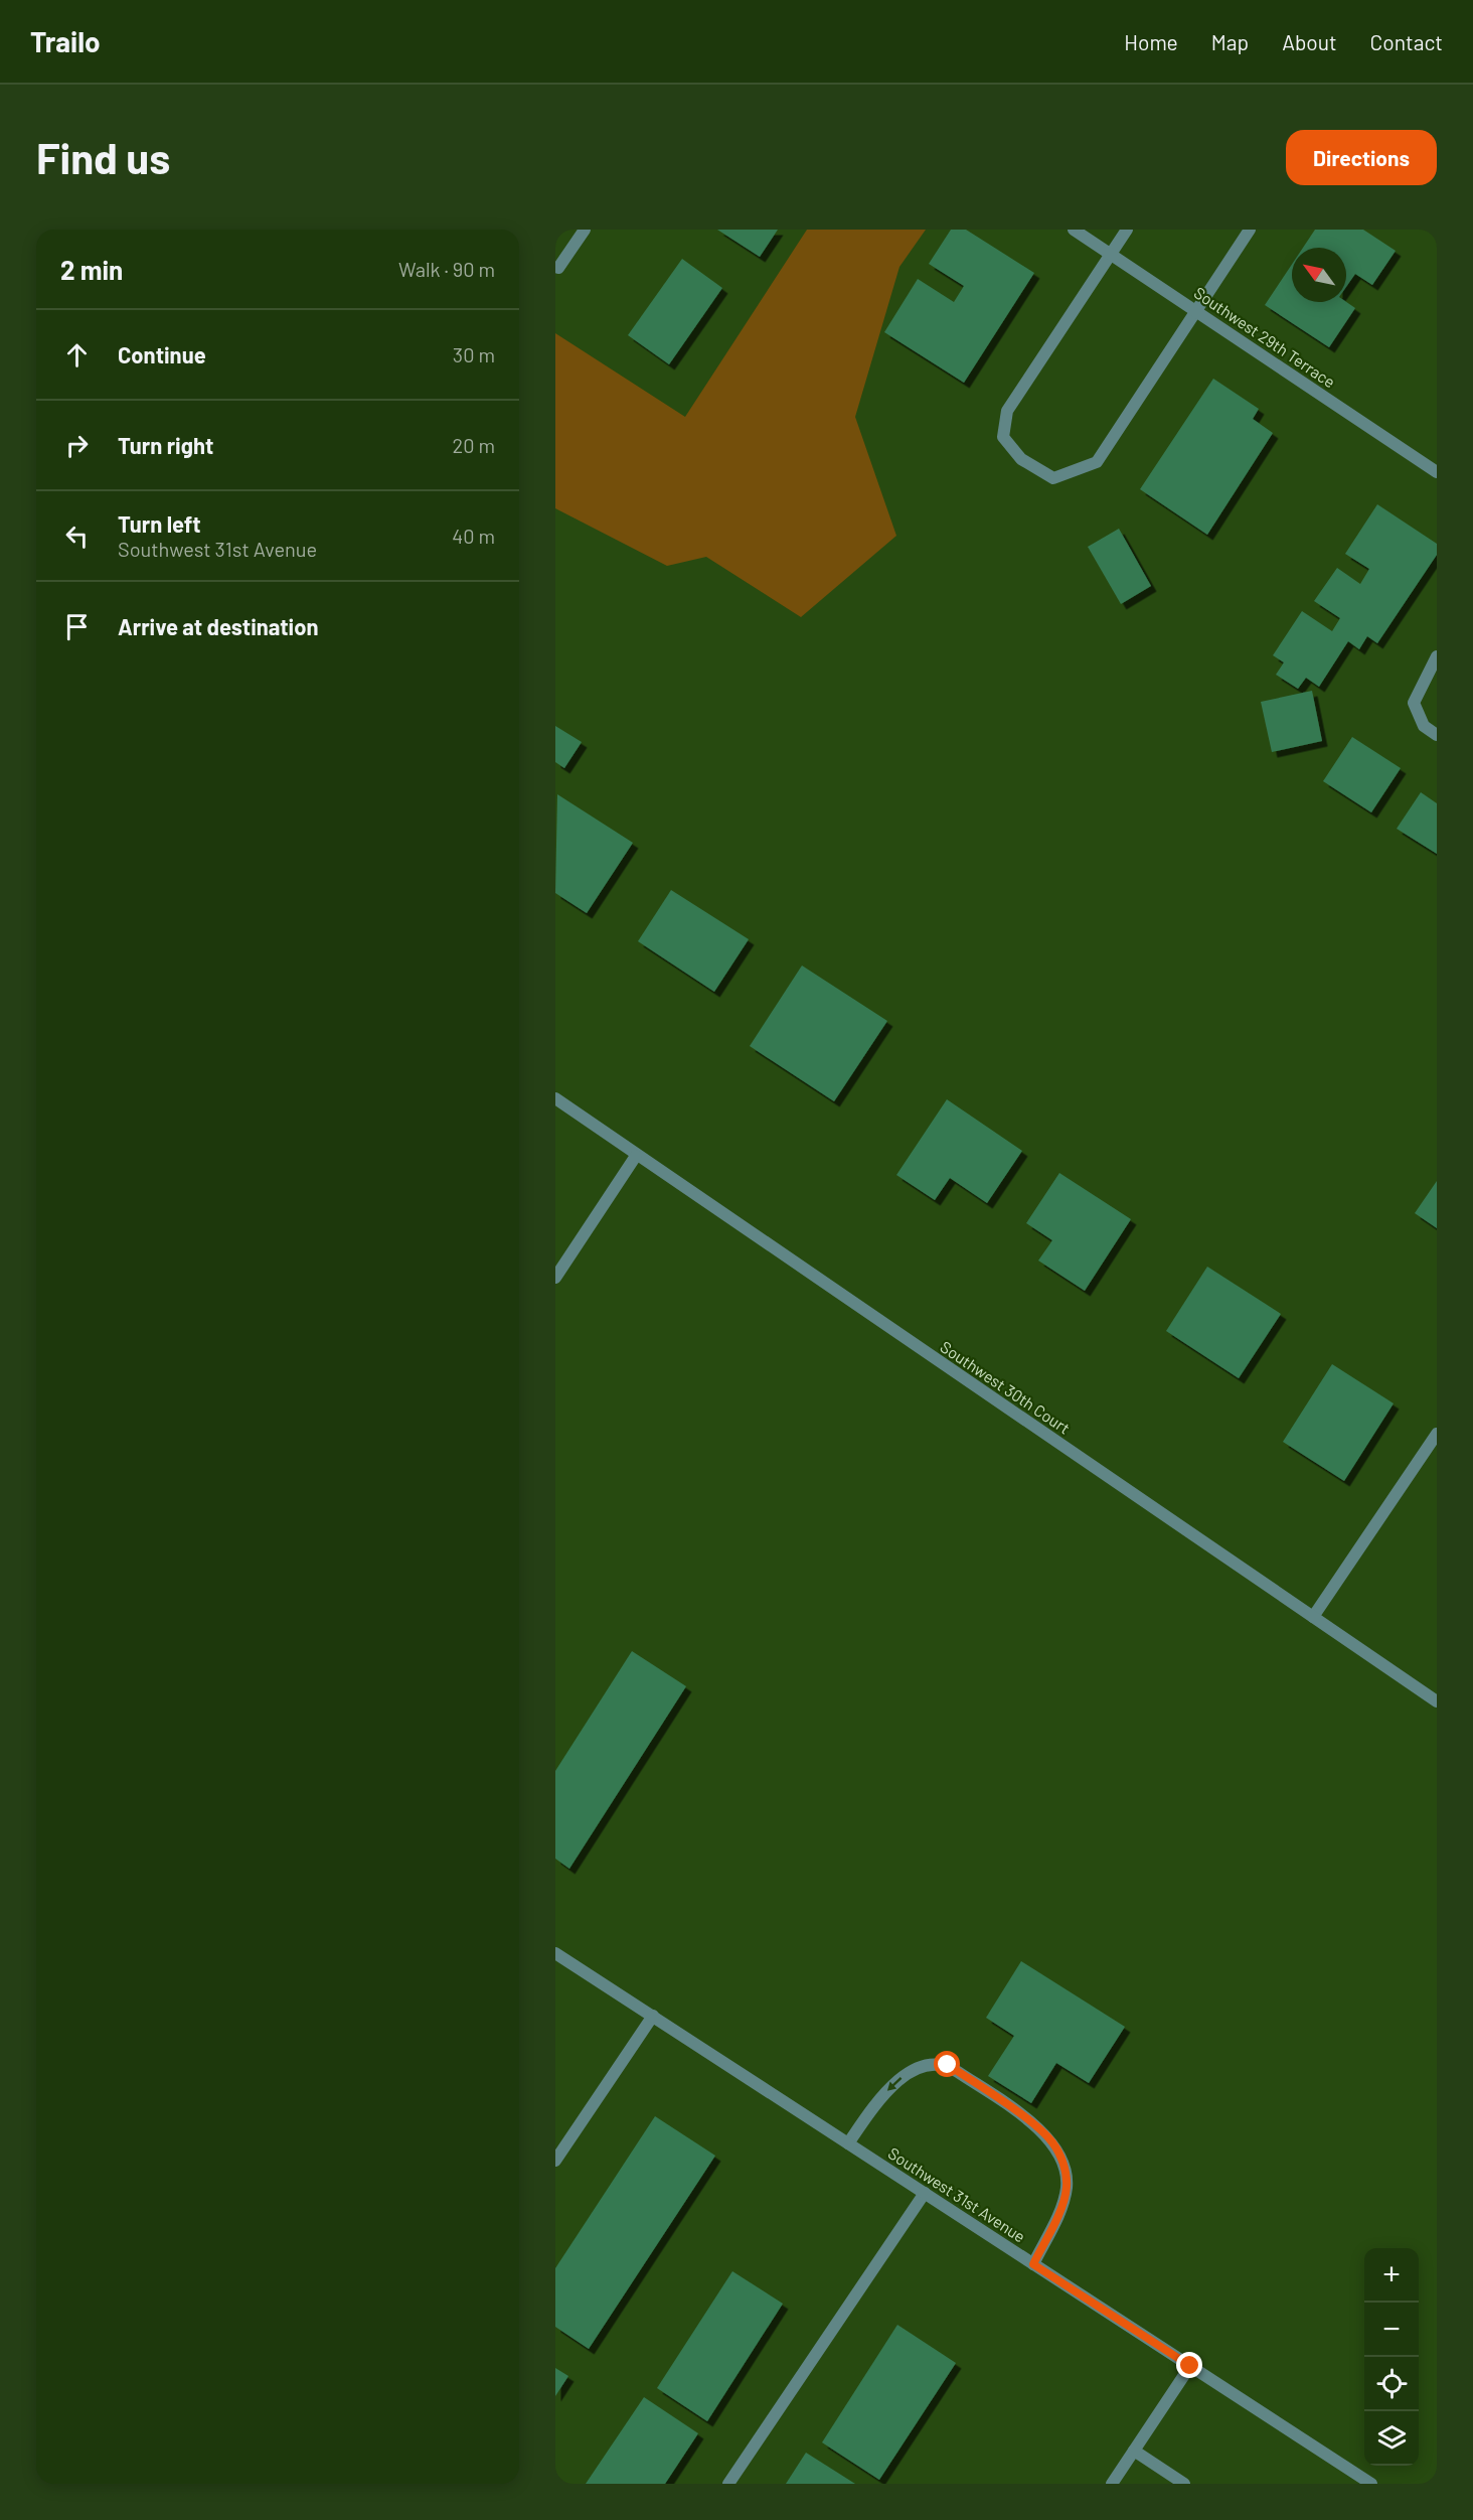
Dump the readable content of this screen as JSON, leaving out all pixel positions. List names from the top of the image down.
{
  "streets": {
    "street": ["Southwest 29th Terrace", "Southwest 30th Court", "Southwest 31st Avenue"]
  },
  "north": "top left",
  "page": {
    "header": "Trailo",
    "nav": [
      "Home",
      "Map",
      "About",
      "Contact"
    ],
    "buttons": "Directions",
    "title": "Find us",
    "heading": ["2 min", "Walk · 90 m"],
    "list": [
      ["Continue", "30 m"],
      ["Turn right", "20 m"],
      ["Turn left", "Southwest 31st Avenue", "40 m"],
      "Arrive at destination"
    ],
    "map_buttons": ["+", "−"]
  }
}
